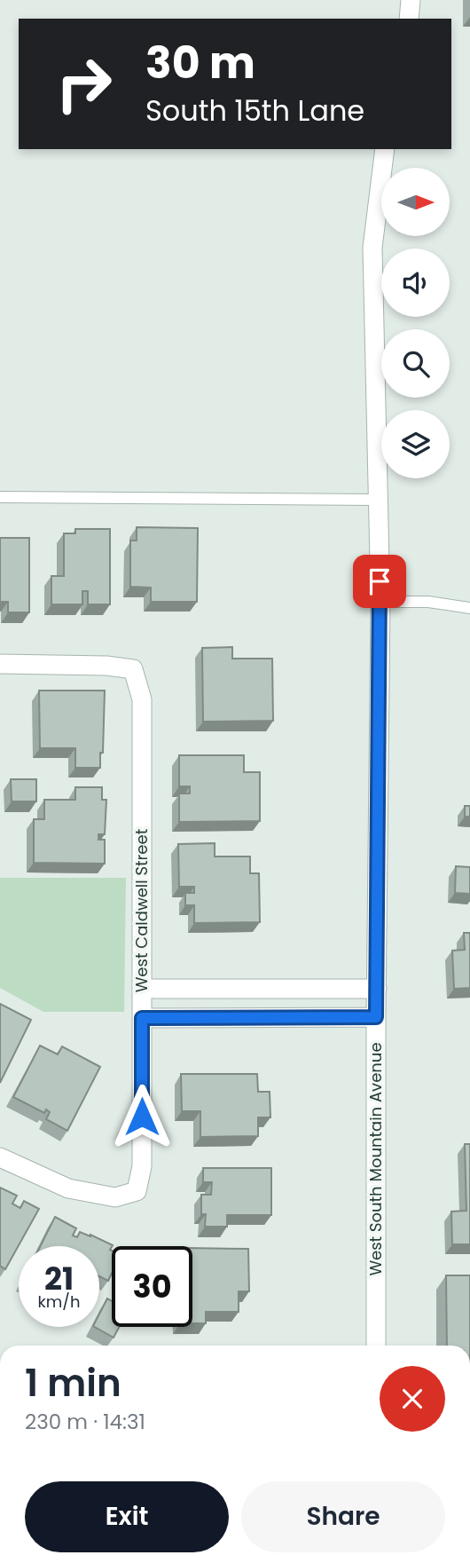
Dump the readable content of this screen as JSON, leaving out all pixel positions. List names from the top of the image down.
{
  "streets": {
    "street": ["West Caldwell Street", "West South Mountain Avenue"]
  },
  "north": "right",
  "page": {
    "turn": ["30 m", "South 15th Lane"],
    "speed": "21 km/h",
    "limit": "30",
    "heading": ["1 min", "230 m · 14:31"],
    "buttons": ["Exit", "Share"]
  }
}
